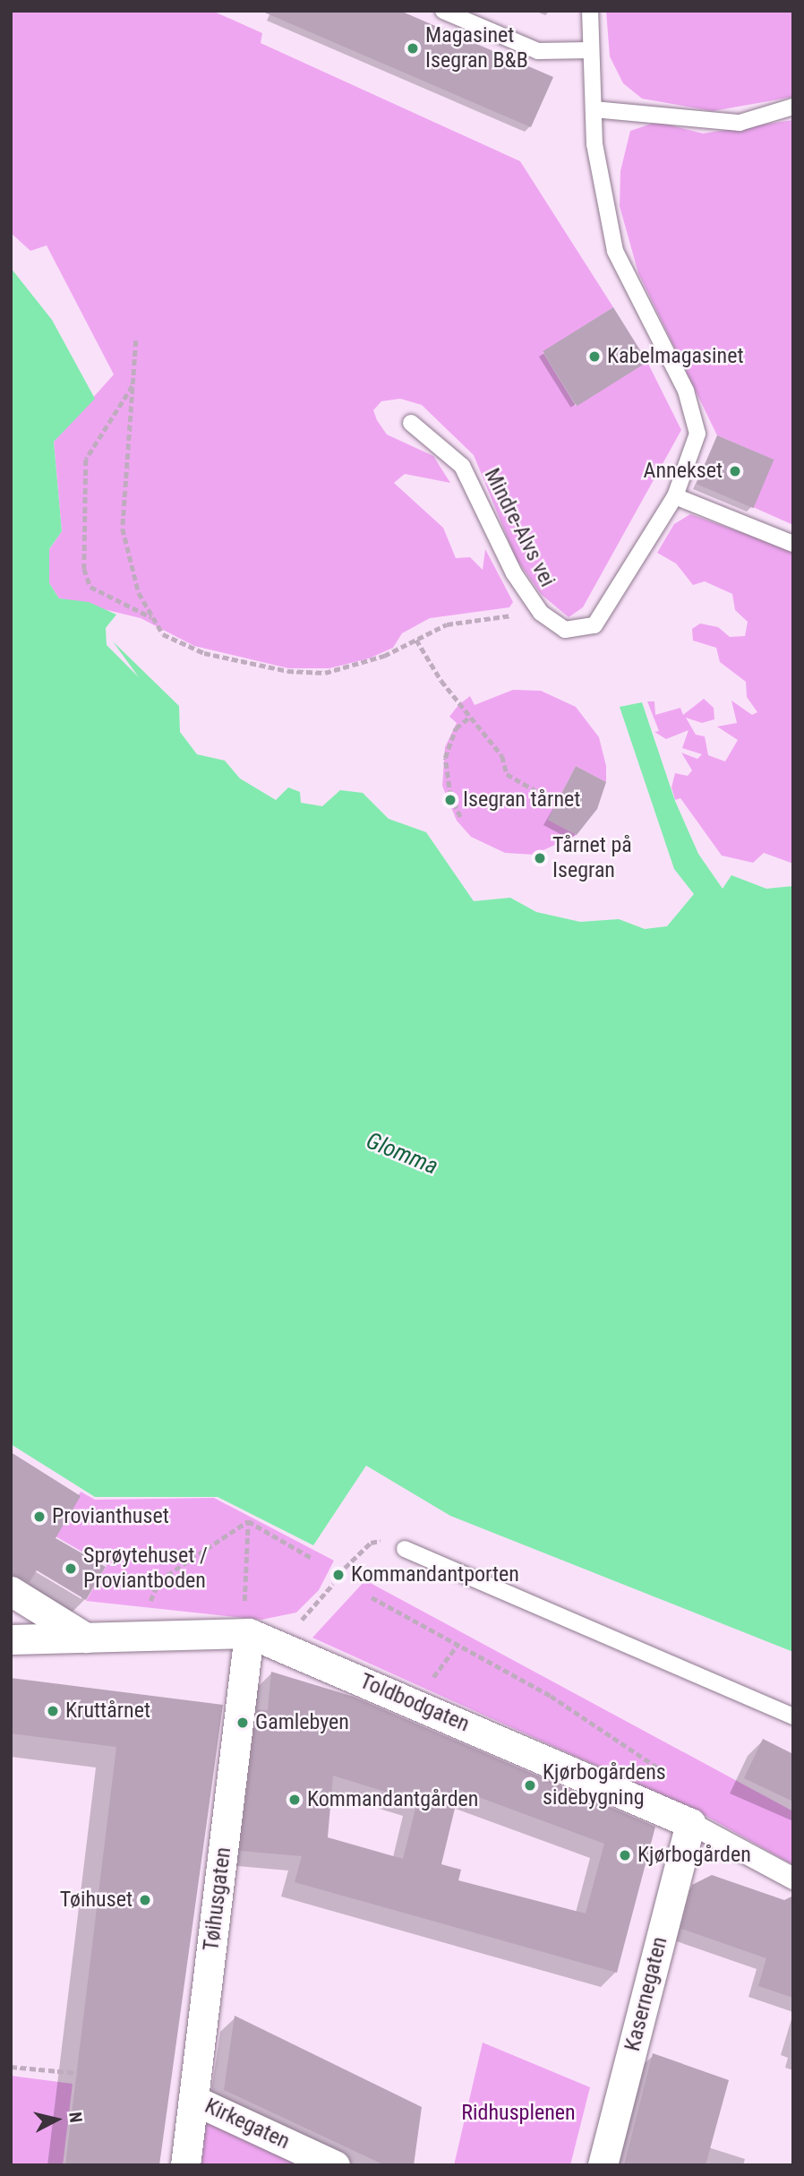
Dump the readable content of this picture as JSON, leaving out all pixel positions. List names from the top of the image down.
{
  "streets": {
    "street": [
      "Toldbodgaten",
      "Tøihusgaten",
      "Kasernegaten",
      "Kirkegaten"
    ],
    "lane": ["Mindre-Alvs vei"]
  },
  "crossings": [
    ["Toldbodgaten", "Tøihusgaten"],
    ["Toldbodgaten", "Kasernegaten"],
    ["Tøihusgaten", "Kirkegaten"]
  ],
  "water": ["Glomma"],
  "parks": ["Ridhusplenen"],
  "places": [
    "Magasinet Isegran B&B",
    "Kabelmagasinet",
    "Annekset",
    "Isegran tårnet",
    "Tårnet på Isegran",
    "Provianthuset",
    "Sprøytehuset / Proviantboden",
    "Kommandantporten",
    "Kruttårnet",
    "Gamlebyen",
    "Kjørbogårdens sidebygning",
    "Kommandantgården",
    "Kjørbogården",
    "Tøihuset"
  ],
  "north": "right"
}
